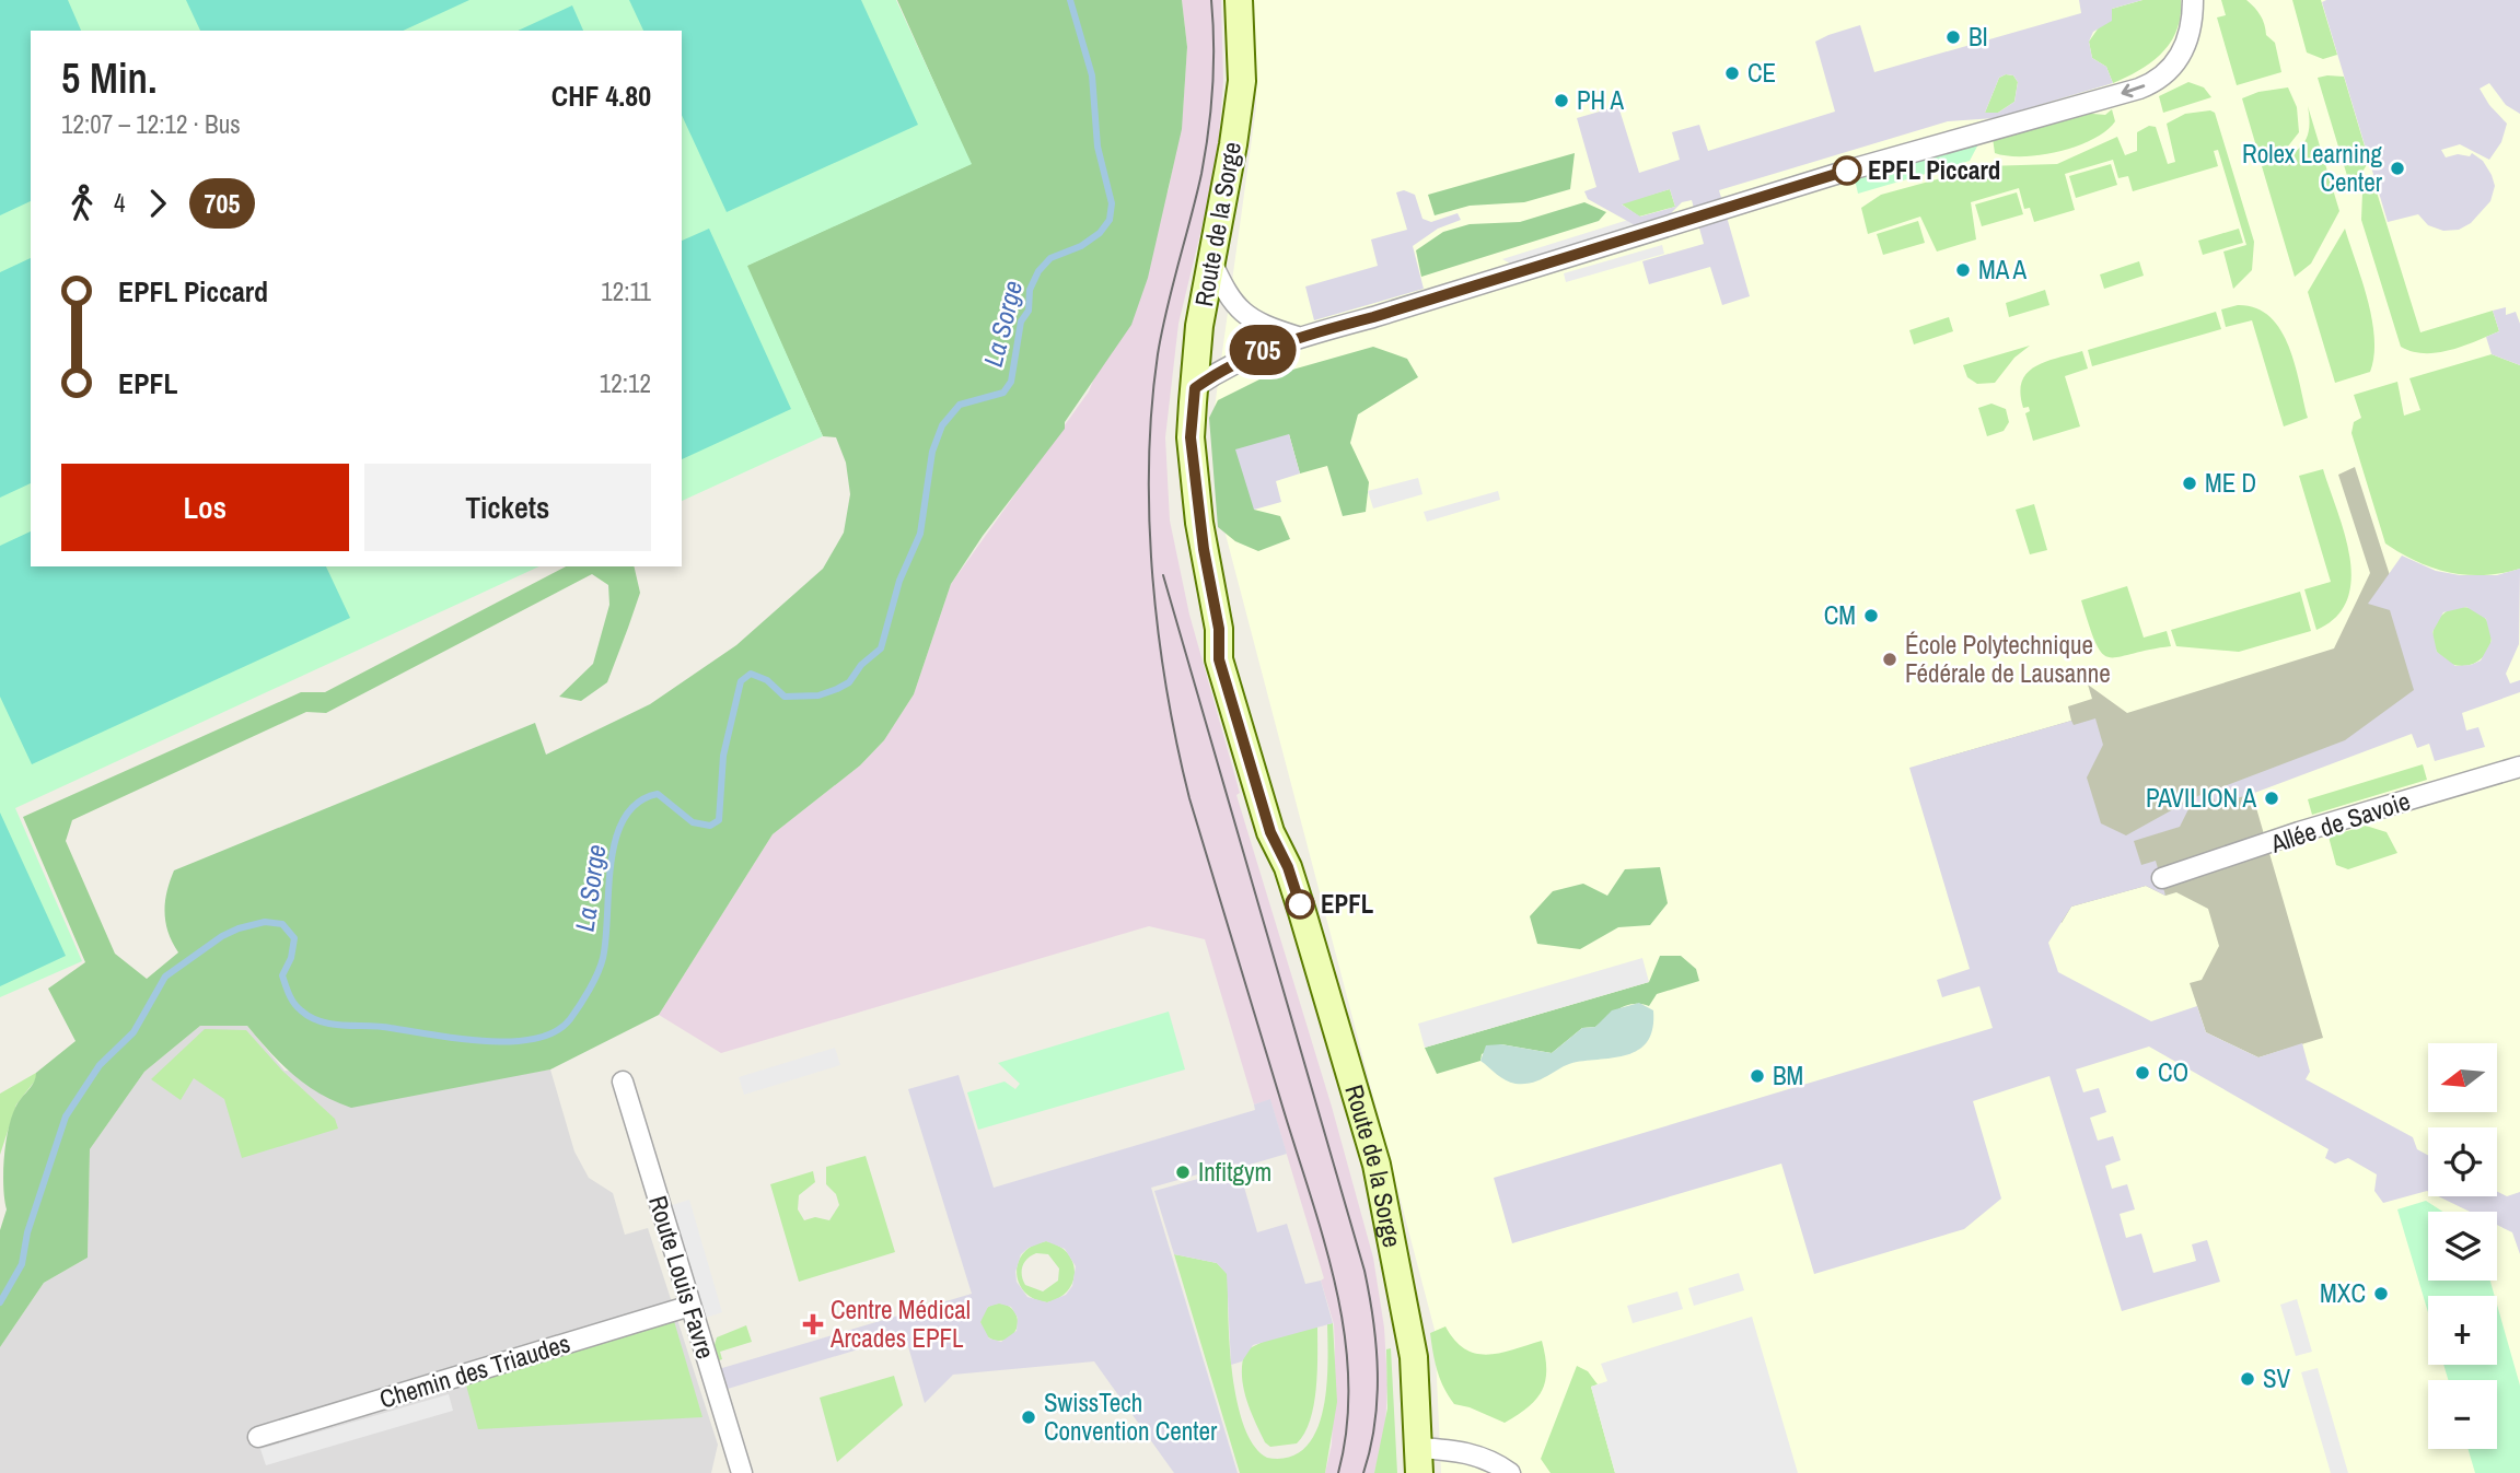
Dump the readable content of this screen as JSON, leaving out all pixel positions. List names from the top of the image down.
{
  "streets": {
    "street": [
      "Route de la Sorge",
      "Allée de Savoie",
      "Route Louis Favre",
      "Chemin des Triaudes"
    ]
  },
  "crossings": [
    ["Route Louis Favre", "Chemin des Triaudes"]
  ],
  "water": ["La Sorge"],
  "places": {
    "other": [
      "BI",
      "CE",
      "PH A",
      "Rolex Learning Center",
      "EPFL Piccard",
      "MA A",
      "ME D",
      "CM",
      "École Polytechnique Fédérale de Lausanne",
      "PAVILION A",
      "EPFL",
      "CO",
      "BM",
      "Infitgym",
      "MXC",
      "SV",
      "SwissTech Convention Center"
    ],
    "health": ["Centre Médical Arcades EPFL"]
  },
  "lines": ["bus line 705"],
  "north": "left",
  "page": {
    "on_map": "705",
    "heading": ["5 Min.", "12:07 – 12:12 · Bus", "CHF 4.80"],
    "legs": ["4", "705"],
    "list": [
      {
        "name": "EPFL Piccard",
        "value": "12:11"
      },
      {
        "name": "EPFL",
        "value": "12:12"
      }
    ],
    "buttons": ["Los", "Tickets"],
    "map_buttons": ["+", "−"]
  }
}
